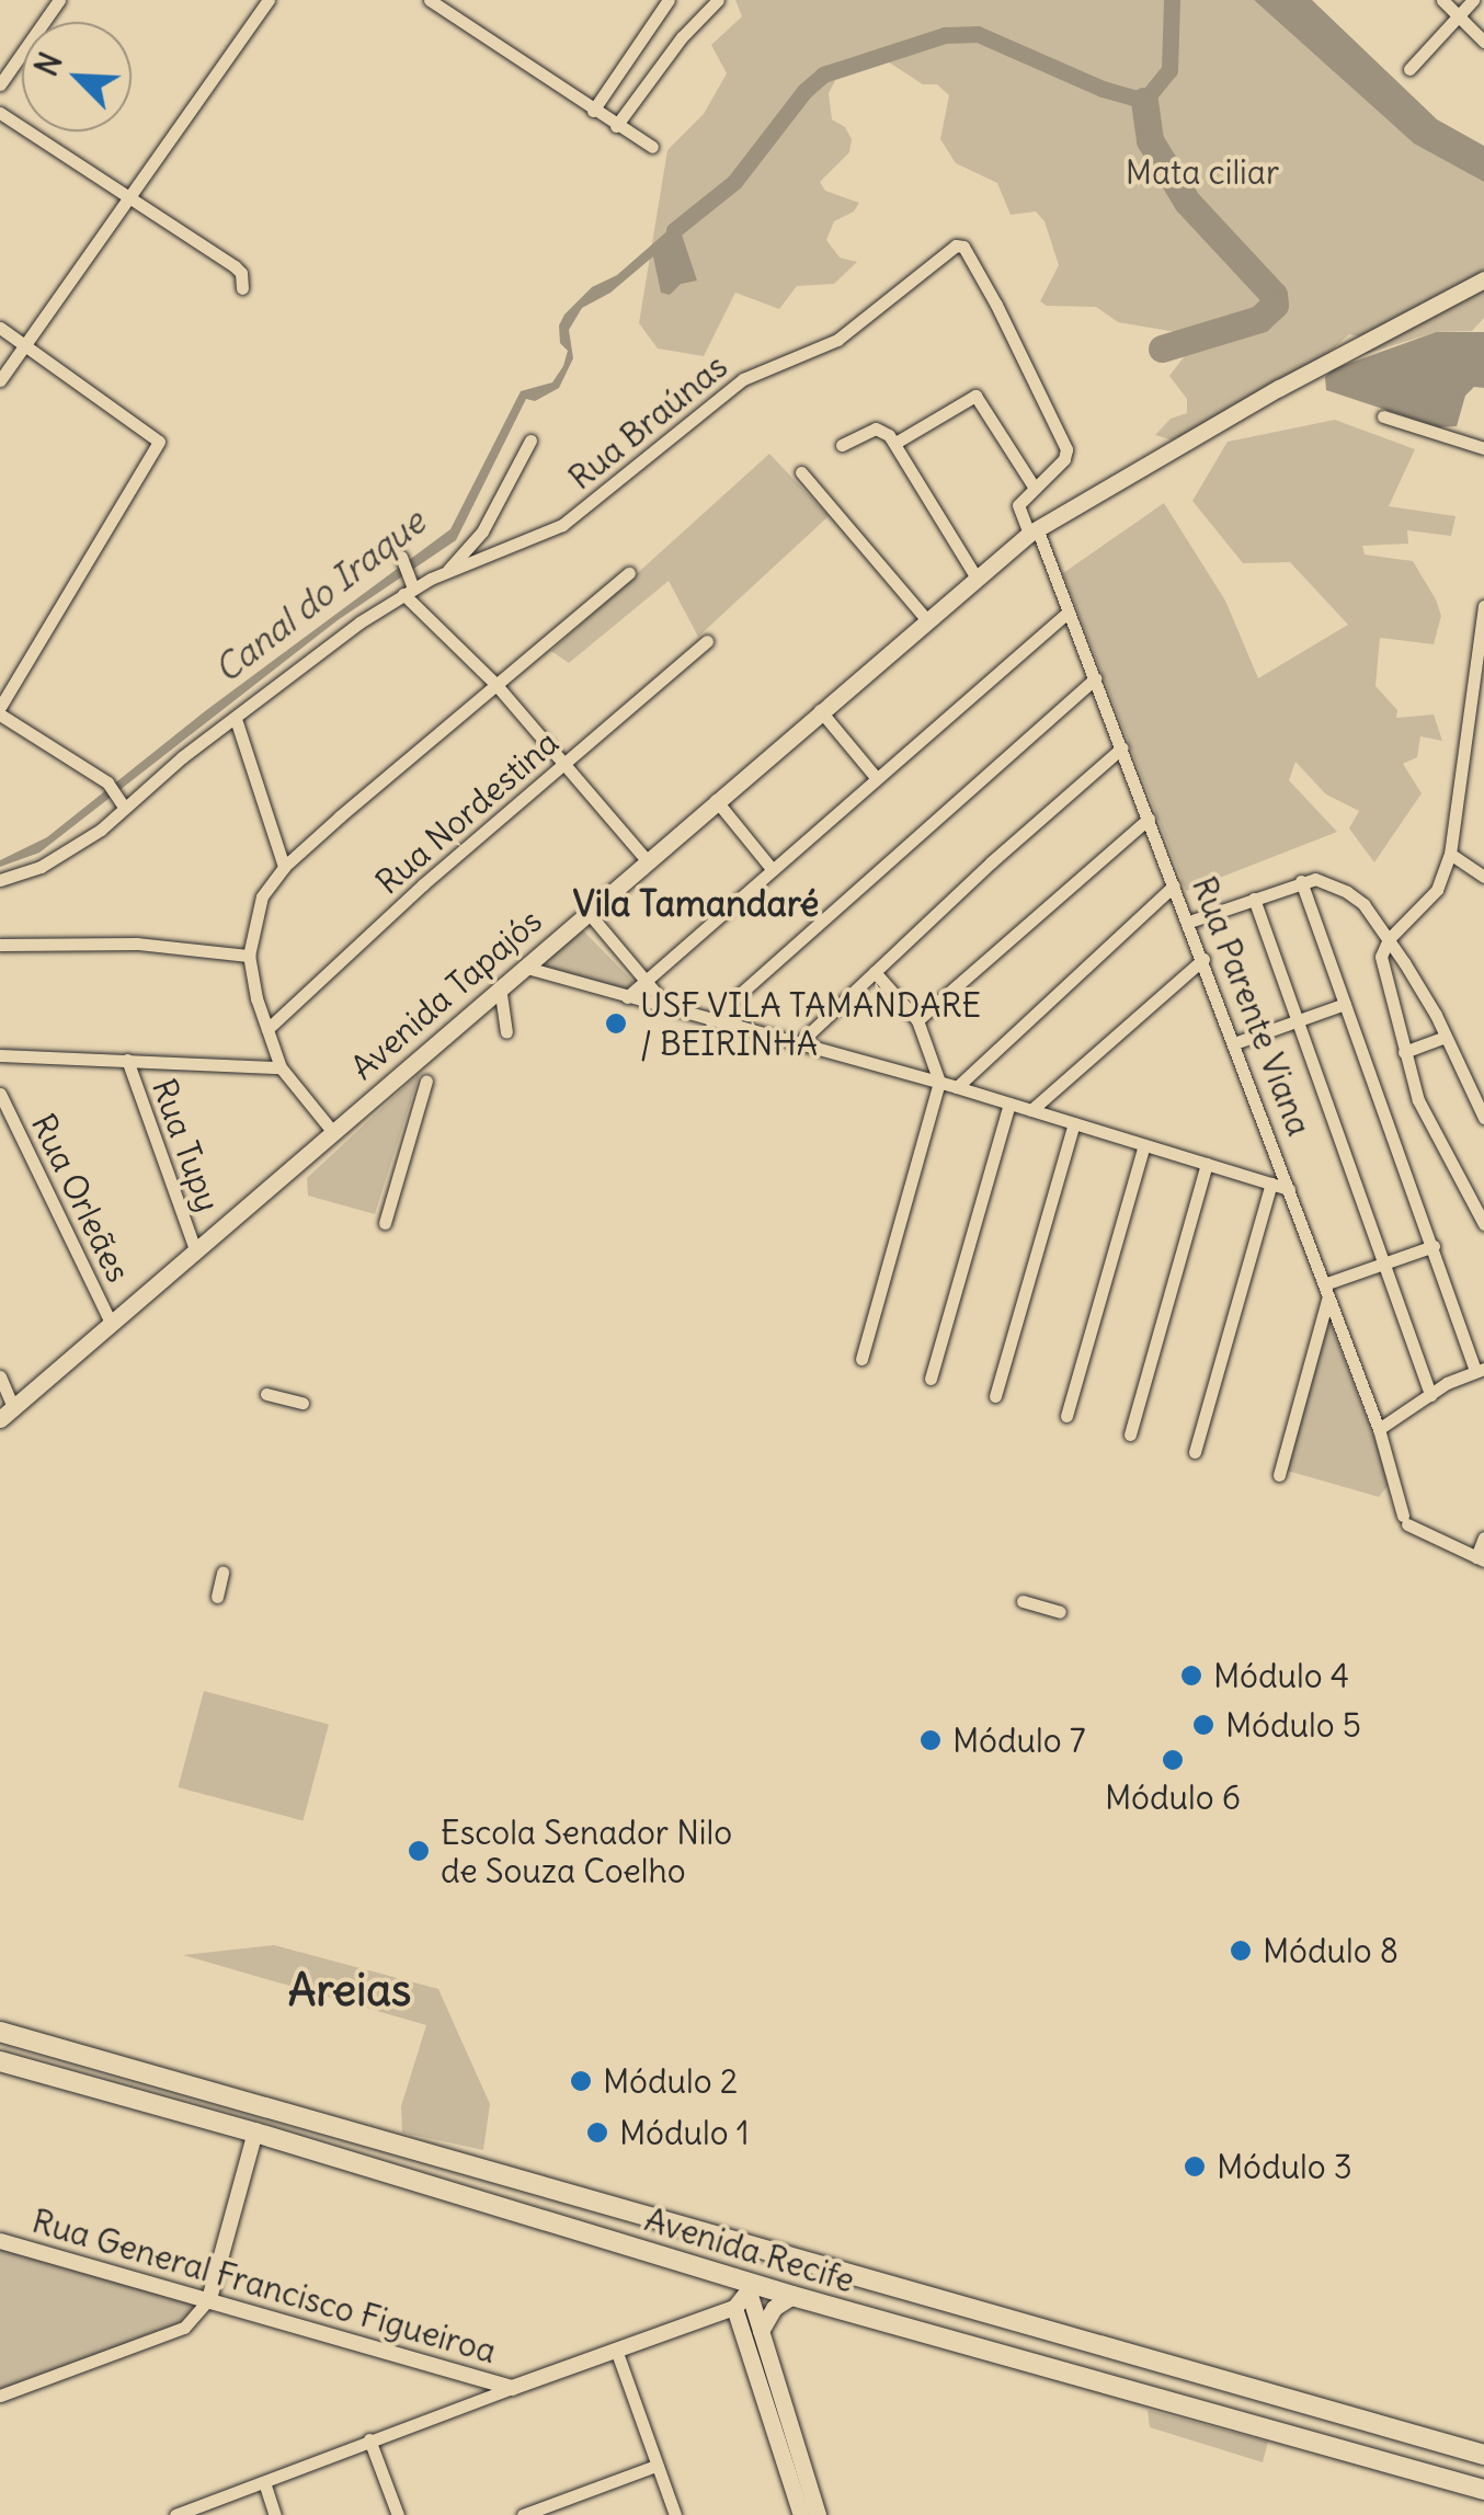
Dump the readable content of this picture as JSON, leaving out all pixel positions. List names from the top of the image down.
{
  "streets": {
    "main road": ["Avenida Tapajós", "Avenida Recife"],
    "street": [
      "Rua Braúnas",
      "Rua Nordestina",
      "Rua Parente Viana",
      "Rua Tupy",
      "Rua Orleães",
      "Rua General Francisco Figueiroa"
    ]
  },
  "crossings": [
    ["Avenida Tapajós", "Rua Parente Viana"],
    ["Avenida Tapajós", "Rua Tupy"],
    ["Avenida Tapajós", "Rua Orleães"]
  ],
  "districts": ["Vila Tamandaré", "Areias"],
  "water": ["Canal do Iraque"],
  "parks": ["Mata ciliar"],
  "places": [
    "USF VILA TAMANDARE / BEIRINHA",
    "Módulo 4",
    "Módulo 5",
    "Módulo 7",
    "Módulo 6",
    "Escola Senador Nilo de Souza Coelho",
    "Módulo 8",
    "Módulo 2",
    "Módulo 1",
    "Módulo 3"
  ],
  "north": "top left"
}
